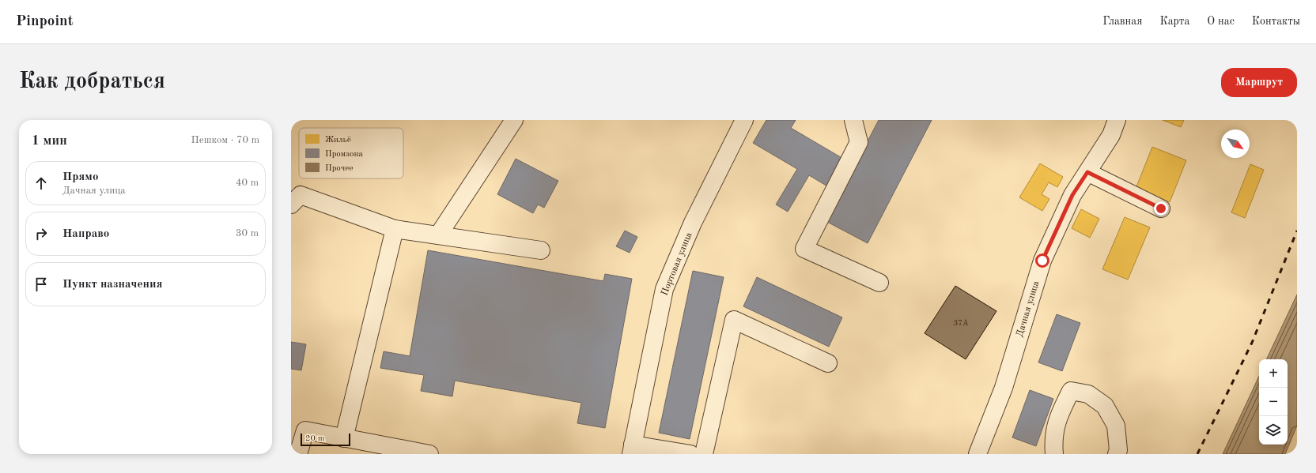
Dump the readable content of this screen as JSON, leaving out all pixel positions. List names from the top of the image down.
{
  "streets": {
    "street": ["Портовая улица", "Дачная улица"]
  },
  "house_numbers": ["37А"],
  "legend": ["Жильё", "Промзона", "Прочее"],
  "scale_bar": "20 m",
  "north": "bottom right",
  "page": {
    "header": "Pinpoint",
    "nav": [
      "Главная",
      "Карта",
      "О нас",
      "Контакты"
    ],
    "buttons": "Маршрут",
    "title": "Как добраться",
    "heading": ["1 мин", "Пешком · 70 m"],
    "list": [
      ["Прямо", "Дачная улица", "40 m"],
      ["Направо", "30 m"],
      "Пункт назначения"
    ],
    "map_buttons": ["+", "−"],
    "scale": "20 m"
  }
}
